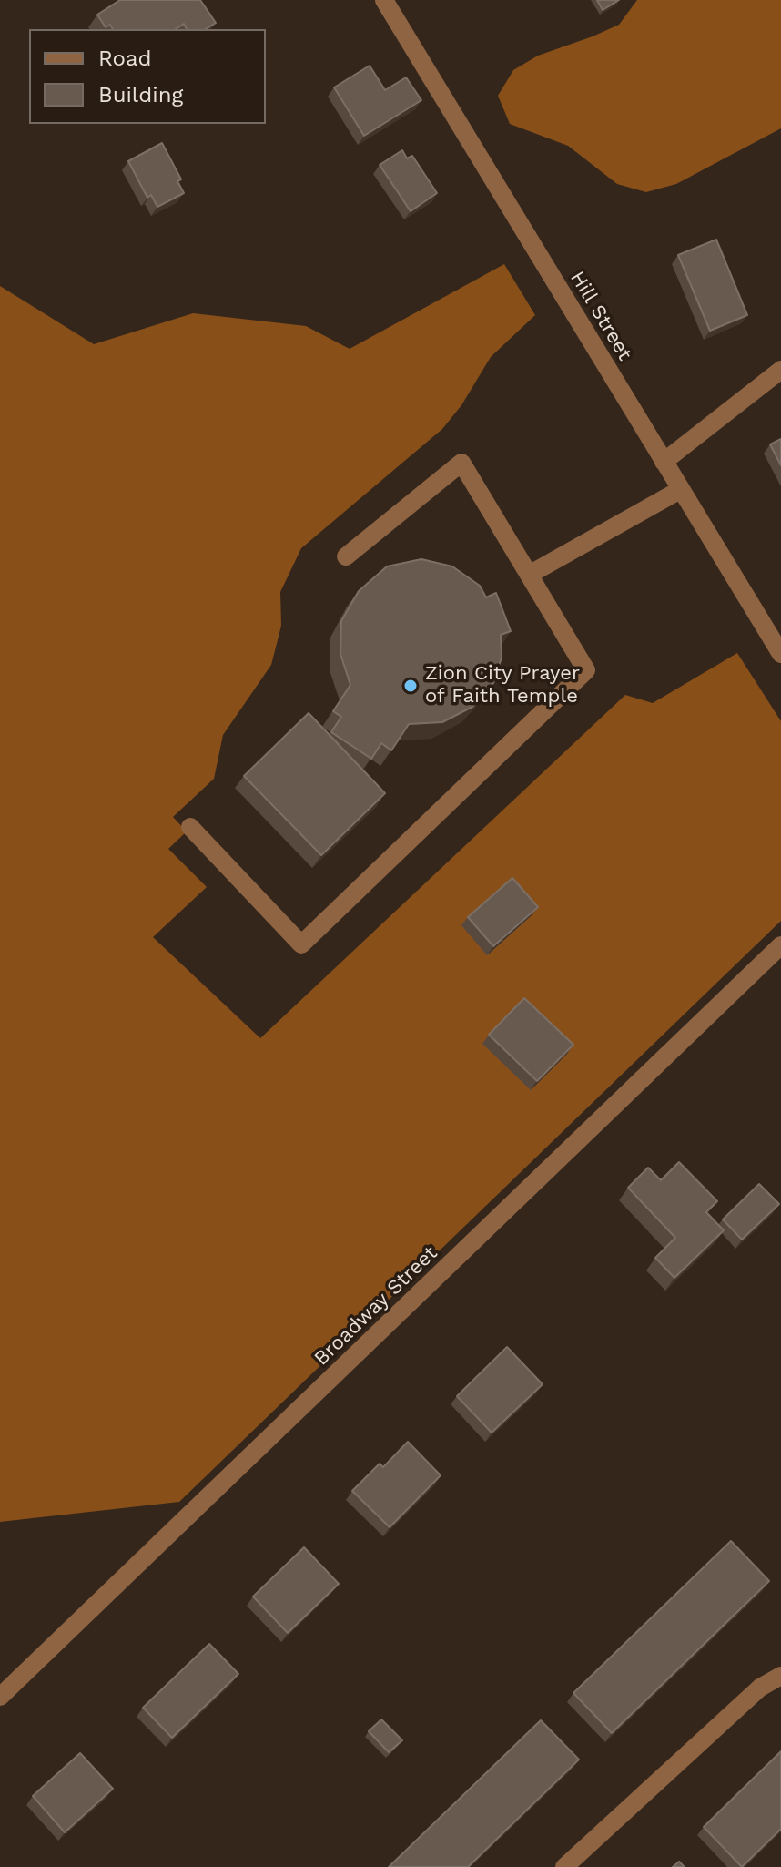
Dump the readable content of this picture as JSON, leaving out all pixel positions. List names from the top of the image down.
{
  "streets": {
    "street": ["Hill Street", "Broadway Street"]
  },
  "places": ["Zion City Prayer of Faith Temple"],
  "legend": ["Road", "Building"]
}
